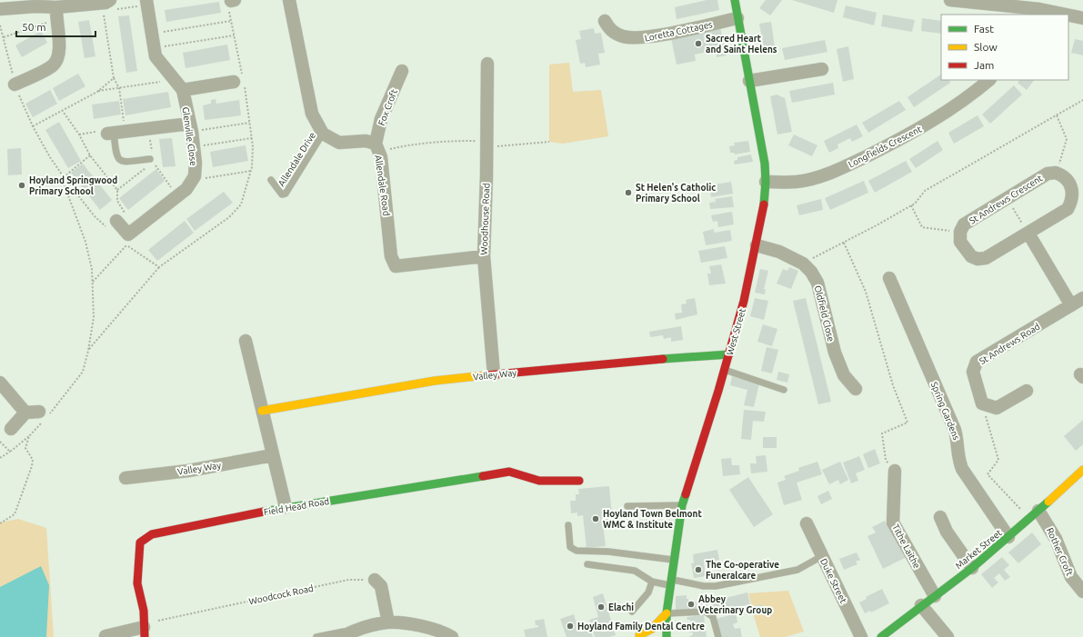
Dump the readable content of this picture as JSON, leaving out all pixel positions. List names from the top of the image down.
{
  "streets": {
    "street": [
      "Loretta Cottages",
      "Fox Croft",
      "Glenville Close",
      "Longfields Crescent",
      "Allendale Road",
      "St Andrews Crescent",
      "Woodhouse Road",
      "Oldfield Close",
      "West Street",
      "St Andrews Road",
      "Valley Way",
      "Spring Gardens",
      "Field Head Road",
      "Tithe Laithe",
      "Market Street",
      "Rother Croft",
      "Duke Street"
    ],
    "lane": ["Allendale Drive"],
    "path": ["Woodcock Road"]
  },
  "crossings": [
    ["Loretta Cottages", "West Street"],
    ["Fox Croft", "Allendale Road"],
    ["Longfields Crescent", "West Street"],
    ["Allendale Drive", "Allendale Road"],
    ["Allendale Road", "Woodhouse Road"],
    ["Woodhouse Road", "Valley Way"],
    ["Oldfield Close", "West Street"],
    ["West Street", "Valley Way"],
    ["Spring Gardens", "Market Street"],
    ["Field Head Road", "Woodcock Road"],
    ["Tithe Laithe", "Market Street"],
    ["Market Street", "Rother Croft"]
  ],
  "places": [
    "Sacred Heart and Saint Helens",
    "Hoyland Springwood Primary School",
    "St Helen's Catholic Primary School",
    "Hoyland Town Belmont WMC & Institute",
    "The Co-operative Funeralcare",
    "Abbey Veterinary Group",
    "Elachi",
    "Hoyland Family Dental Centre"
  ],
  "legend": ["Fast", "Slow", "Jam"],
  "scale_bar": "50 m"
}
